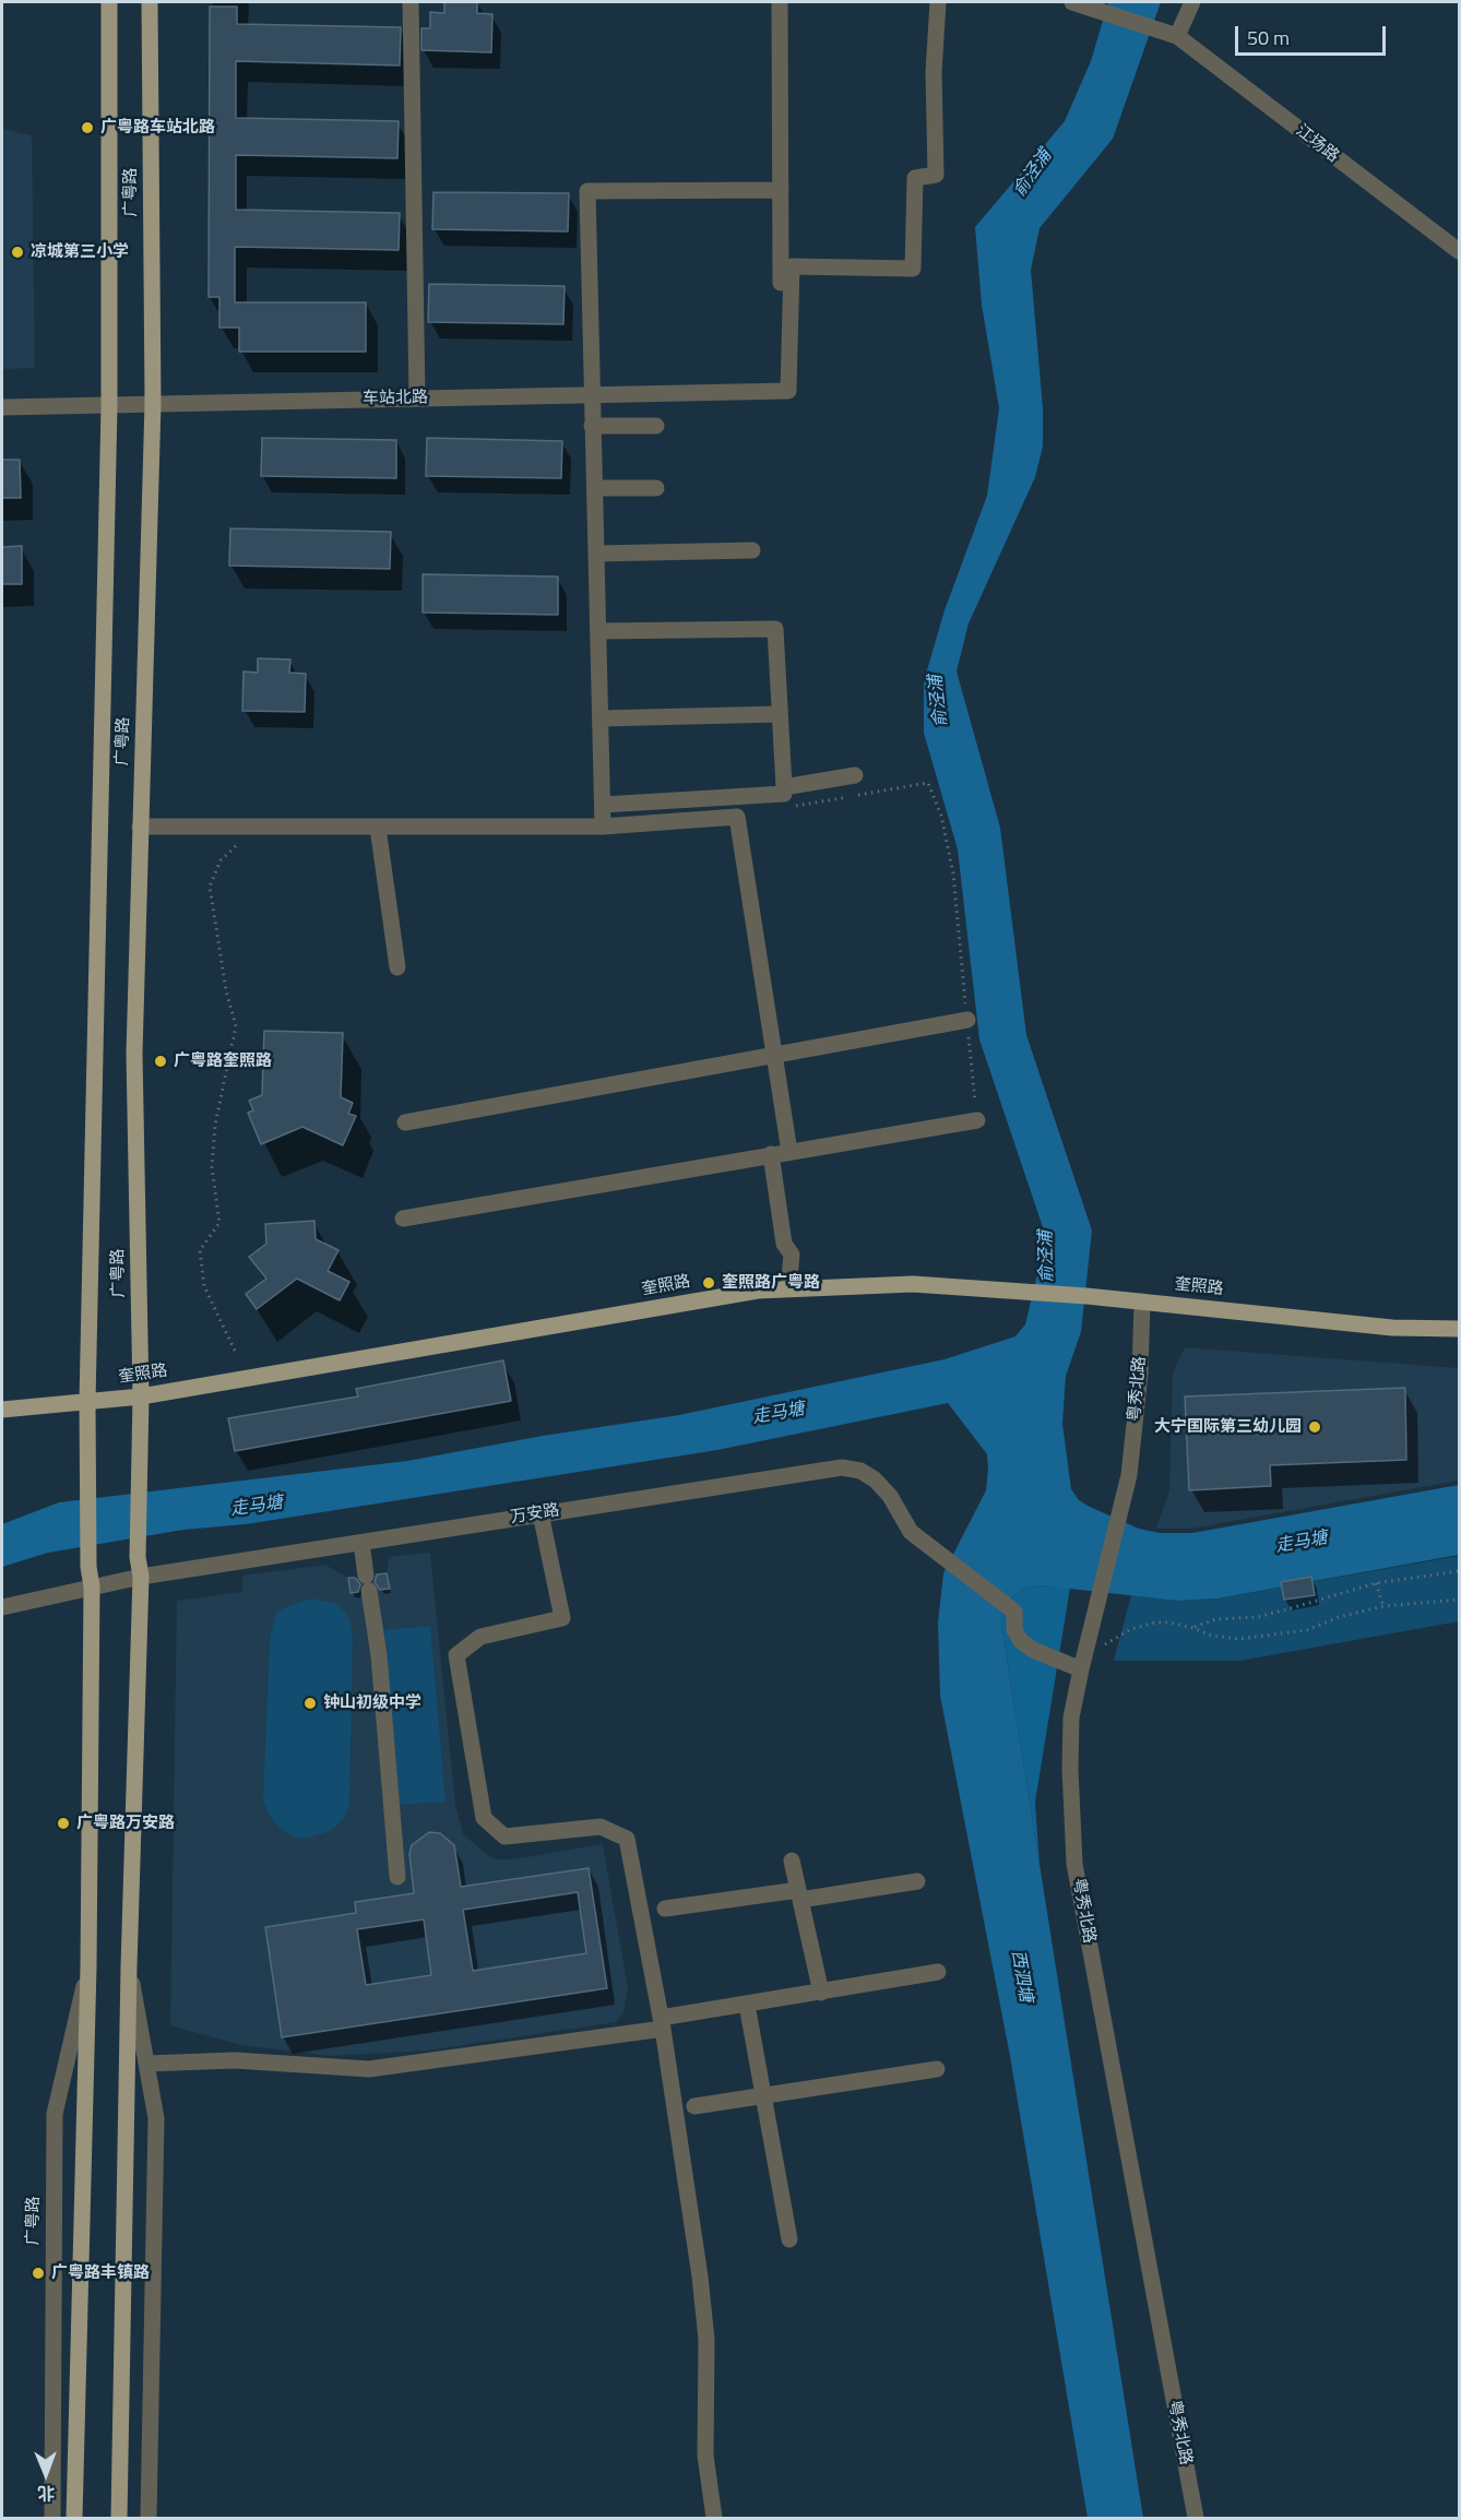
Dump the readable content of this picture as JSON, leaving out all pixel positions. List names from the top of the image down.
{
  "streets": {
    "main road": ["广粤路", "奎照路"],
    "street": [
      "江场路",
      "车站北路",
      "粤秀北路",
      "万安路"
    ]
  },
  "crossings": [
    ["广粤路", "车站北路"],
    ["广粤路", "奎照路"],
    ["广粤路", "万安路"],
    ["奎照路", "粤秀北路"],
    ["粤秀北路", "万安路"]
  ],
  "water": ["俞泾浦", "走马塘", "西泗塘"],
  "places": [
    "广粤路车站北路",
    "凉城第三小学",
    "广粤路奎照路",
    "奎照路广粤路",
    "大宁国际第三幼儿园",
    "钟山初级中学",
    "广粤路万安路",
    "广粤路丰镇路"
  ],
  "scale_bar": "50 m",
  "north": "bottom"
}
